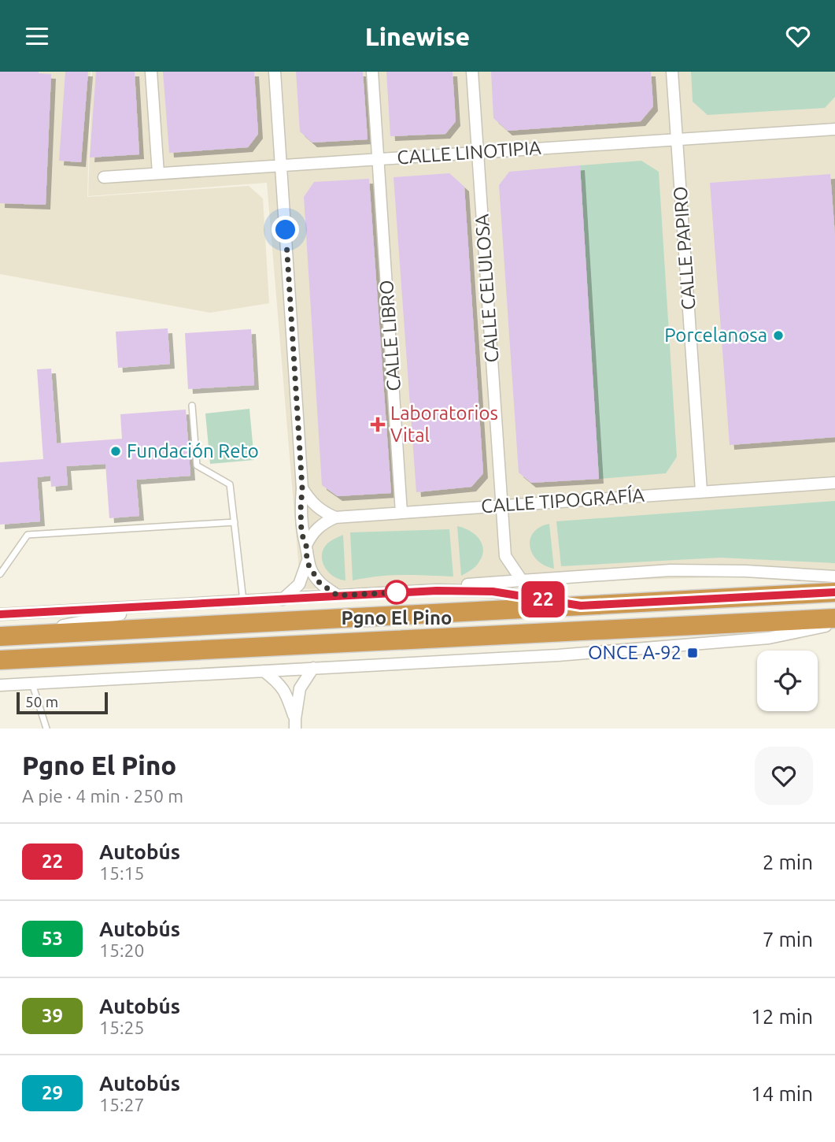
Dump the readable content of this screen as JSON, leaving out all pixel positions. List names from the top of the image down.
{
  "streets": {
    "street": [
      "CALLE LINOTIPIA",
      "CALLE PAPIRO",
      "CALLE CELULOSA",
      "CALLE LIBRO",
      "CALLE TIPOGRAFÍA"
    ]
  },
  "crossings": [
    ["CALLE LINOTIPIA", "CALLE PAPIRO"],
    ["CALLE LINOTIPIA", "CALLE CELULOSA"],
    ["CALLE LINOTIPIA", "CALLE LIBRO"],
    ["CALLE PAPIRO", "CALLE TIPOGRAFÍA"],
    ["CALLE CELULOSA", "CALLE TIPOGRAFÍA"],
    ["CALLE LIBRO", "CALLE TIPOGRAFÍA"]
  ],
  "places": {
    "other": ["Porcelanosa", "Fundación Reto", "Pgno El Pino"],
    "health": ["Laboratorios Vital"],
    "transit": ["ONCE A-92"]
  },
  "lines": ["bus line 22"],
  "scale_bar": "50 m",
  "page": {
    "header": "Linewise",
    "on_map": "22",
    "scale": "50 m",
    "heading": ["Pgno El Pino", "A pie · 4 min · 250 m"],
    "list": [
      {
        "mark": "22",
        "name": "Autobús",
        "note": "15:15",
        "value": "2 min"
      },
      {
        "mark": "53",
        "name": "Autobús",
        "note": "15:20",
        "value": "7 min"
      },
      {
        "mark": "39",
        "name": "Autobús",
        "note": "15:25",
        "value": "12 min"
      },
      {
        "mark": "29",
        "name": "Autobús",
        "note": "15:27",
        "value": "14 min"
      }
    ]
  }
}
